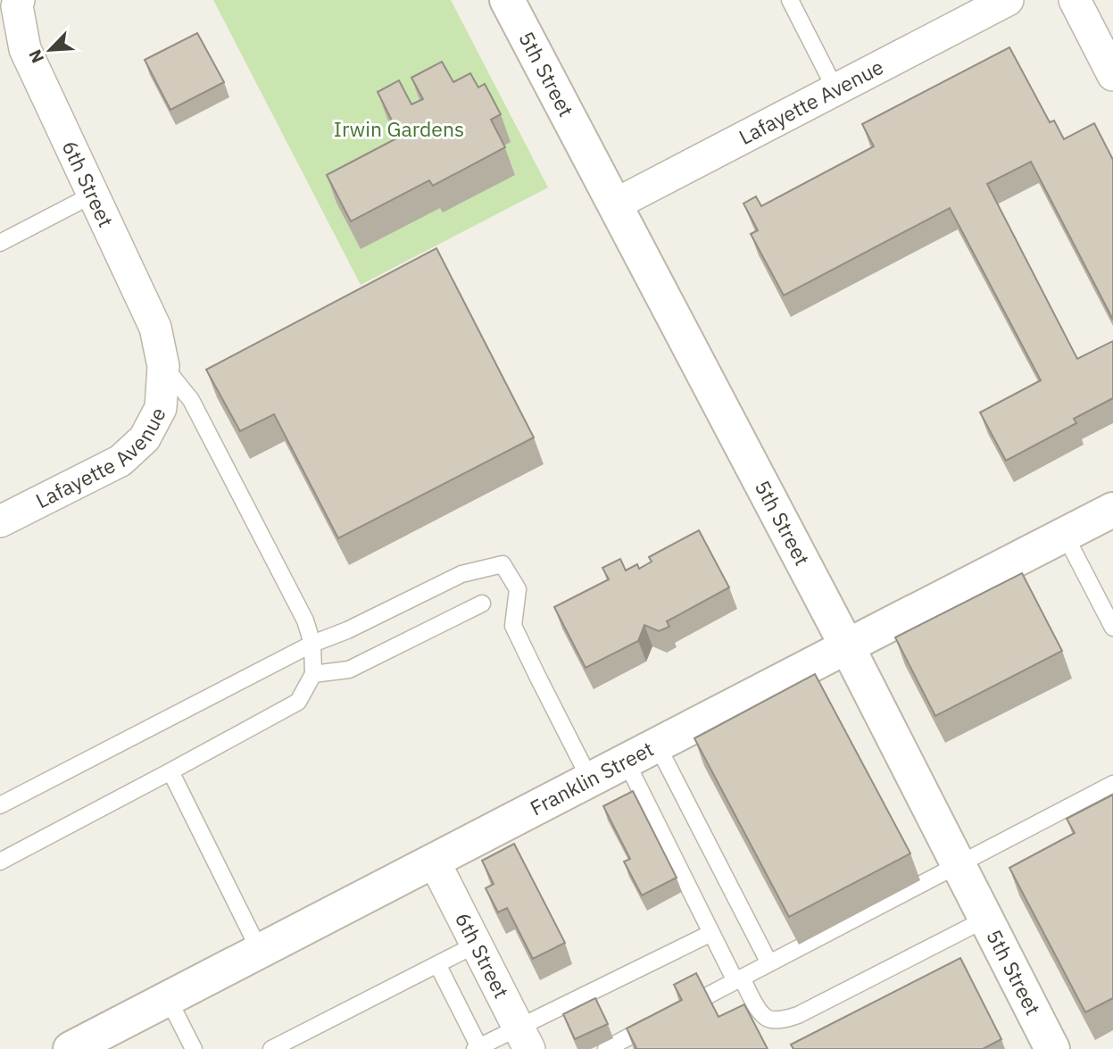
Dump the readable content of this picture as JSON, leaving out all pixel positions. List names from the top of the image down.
{
  "streets": {
    "street": [
      "5th Street",
      "Lafayette Avenue",
      "6th Street",
      "Franklin Street"
    ]
  },
  "crossings": [
    ["5th Street", "Lafayette Avenue"],
    ["5th Street", "Franklin Street"],
    ["Lafayette Avenue", "6th Street"],
    ["6th Street", "Franklin Street"]
  ],
  "parks": ["Irwin Gardens"],
  "north": "bottom left"
}
